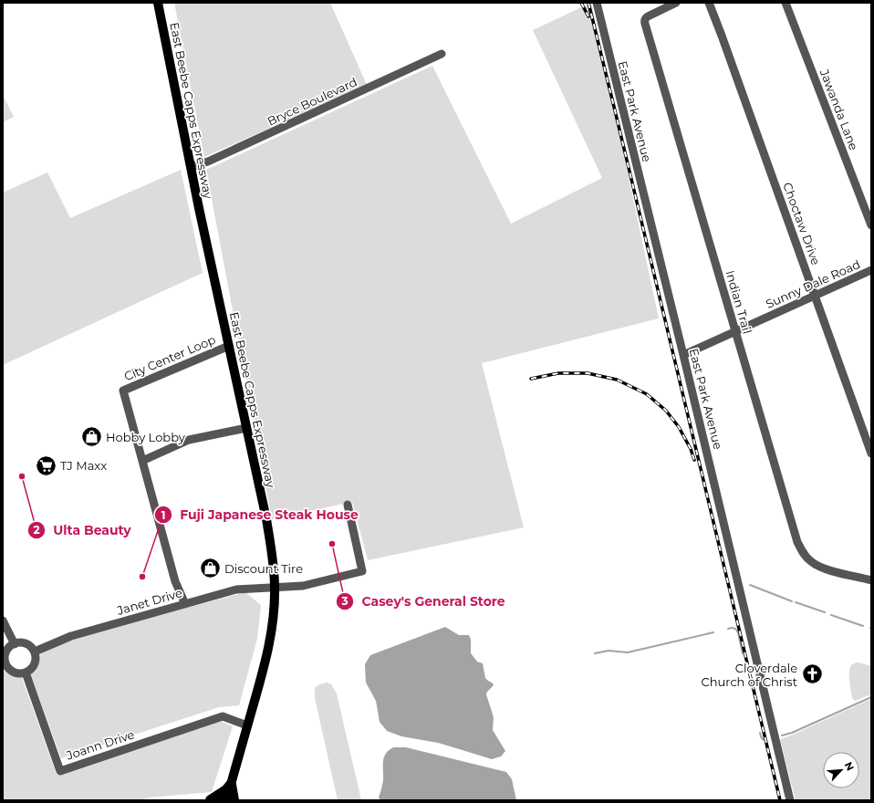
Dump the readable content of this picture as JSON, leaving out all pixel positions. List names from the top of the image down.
{
  "streets": {
    "main road": ["East Beebe Capps Expressway"],
    "street": [
      "Bryce Boulevard",
      "Jawanda Lane",
      "East Park Avenue",
      "Choctaw Drive",
      "Sunny Dale Road",
      "Indian Trail",
      "City Center Loop",
      "Janet Drive",
      "Joann Drive"
    ]
  },
  "crossings": [
    ["Bryce Boulevard", "East Beebe Capps Expressway"],
    ["East Beebe Capps Expressway", "City Center Loop"],
    ["East Beebe Capps Expressway", "Janet Drive"],
    ["East Beebe Capps Expressway", "Joann Drive"],
    ["East Park Avenue", "Sunny Dale Road"],
    ["Choctaw Drive", "Sunny Dale Road"],
    ["Sunny Dale Road", "Indian Trail"],
    ["City Center Loop", "Janet Drive"],
    ["Janet Drive", "Joann Drive"]
  ],
  "places": {
    "shop": ["Hobby Lobby", "Discount Tire"],
    "supermarket": ["TJ Maxx"],
    "other": ["Ulta Beauty", "Casey's General Store", "Fuji Japanese Steak House"],
    "church": ["Cloverdale Church of Christ"]
  },
  "north": "top right"
}
